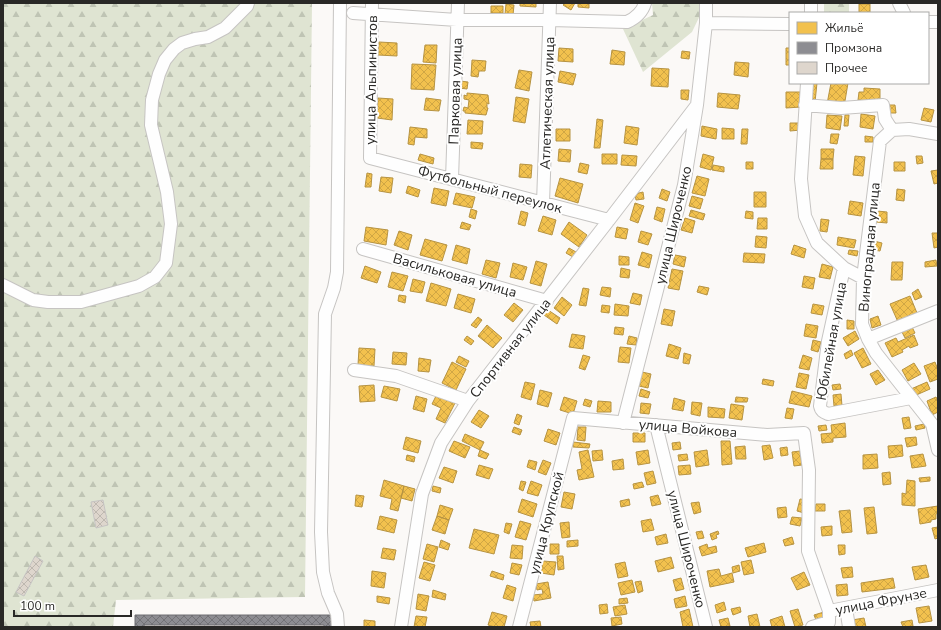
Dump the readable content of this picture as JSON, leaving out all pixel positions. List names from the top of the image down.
{
  "streets": {
    "street": [
      "улица Альпинистов",
      "Парковая улица",
      "Атлетическая улица",
      "Футбольный переулок",
      "улица Широченко",
      "Виноградная улица",
      "Васильковая улица",
      "Юбилейная улица",
      "Спортивная улица",
      "улица Войкова",
      "улица Крупской",
      "улица Фрунзе"
    ]
  },
  "crossings": [
    ["улица Альпинистов", "Футбольный переулок"],
    ["Парковая улица", "Футбольный переулок"],
    ["Атлетическая улица", "Футбольный переулок"],
    ["Футбольный переулок", "Спортивная улица"],
    ["улица Широченко", "Спортивная улица"],
    ["улица Широченко", "улица Войкова"],
    ["Виноградная улица", "Юбилейная улица"],
    ["Васильковая улица", "Спортивная улица"],
    ["улица Войкова", "улица Крупской"],
    ["улица Войкова", "улица Фрунзе"]
  ],
  "legend": ["Жильё", "Промзона", "Прочее"],
  "scale_bar": "100 m"
}
